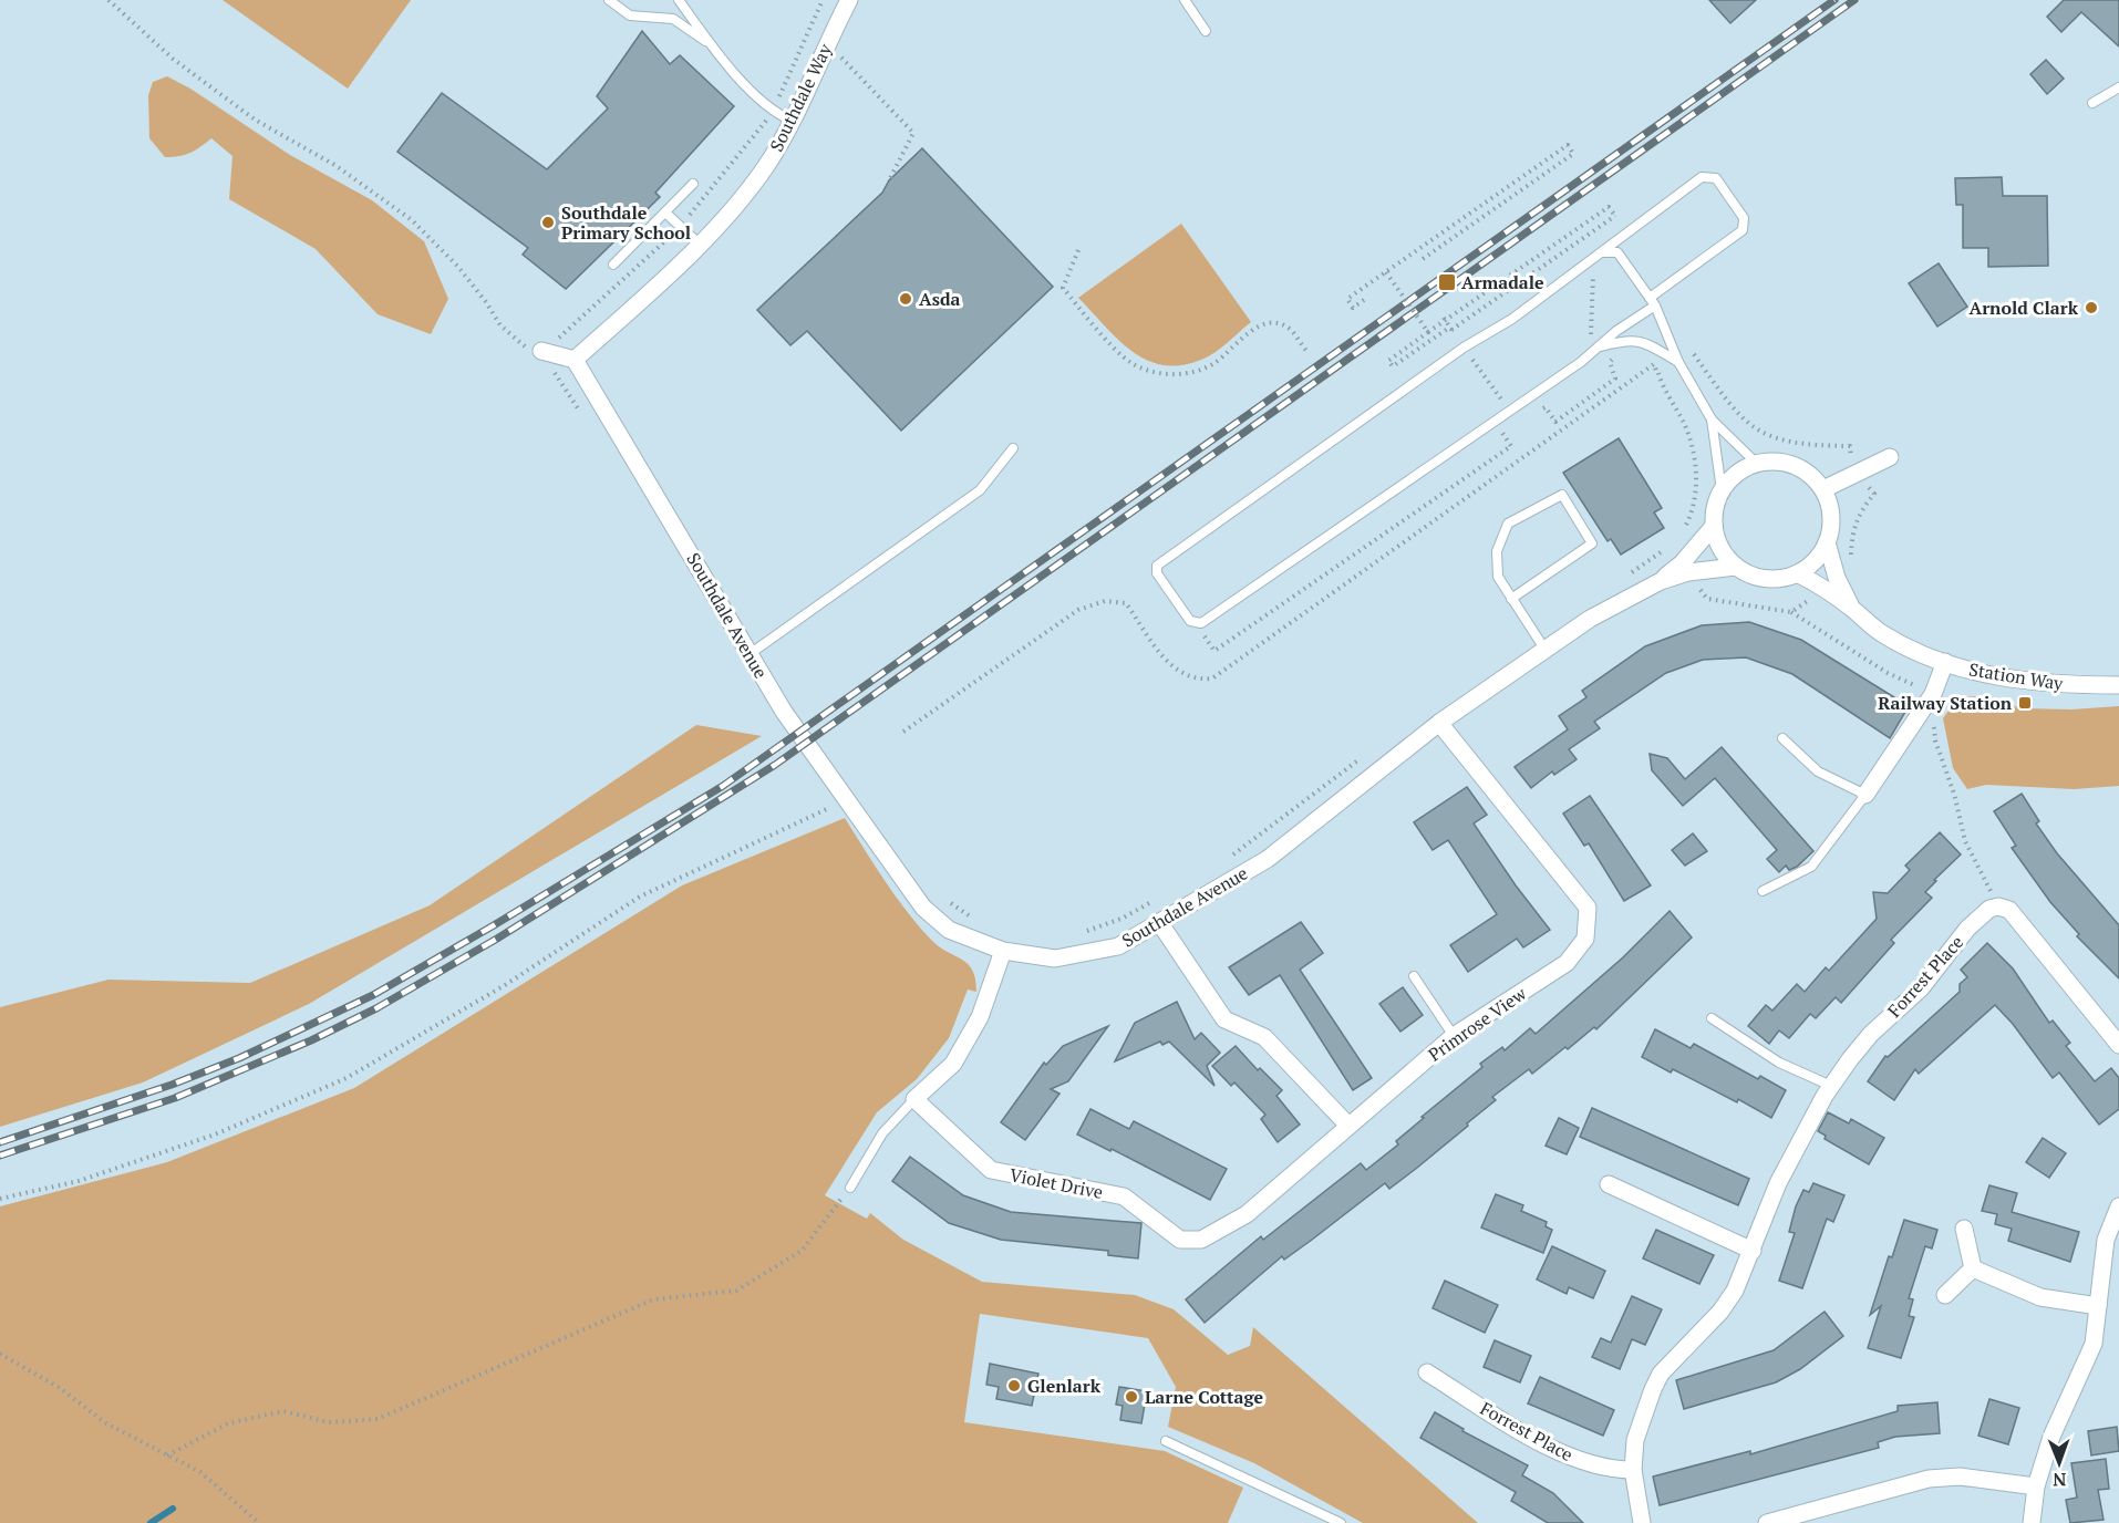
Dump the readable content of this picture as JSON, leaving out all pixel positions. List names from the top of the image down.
{
  "streets": {
    "street": [
      "Southdale Way",
      "Southdale Avenue",
      "Station Way",
      "Forrest Place",
      "Primrose View",
      "Violet Drive"
    ]
  },
  "crossings": [
    ["Southdale Way", "Southdale Avenue"],
    ["Southdale Avenue", "Station Way"],
    ["Southdale Avenue", "Primrose View"],
    ["Primrose View", "Violet Drive"]
  ],
  "places": {
    "other": [
      "Southdale Primary School",
      "Asda",
      "Arnold Clark",
      "Glenlark",
      "Larne Cottage"
    ],
    "transit": ["Armadale", "Railway Station"]
  },
  "north": "bottom"
}
